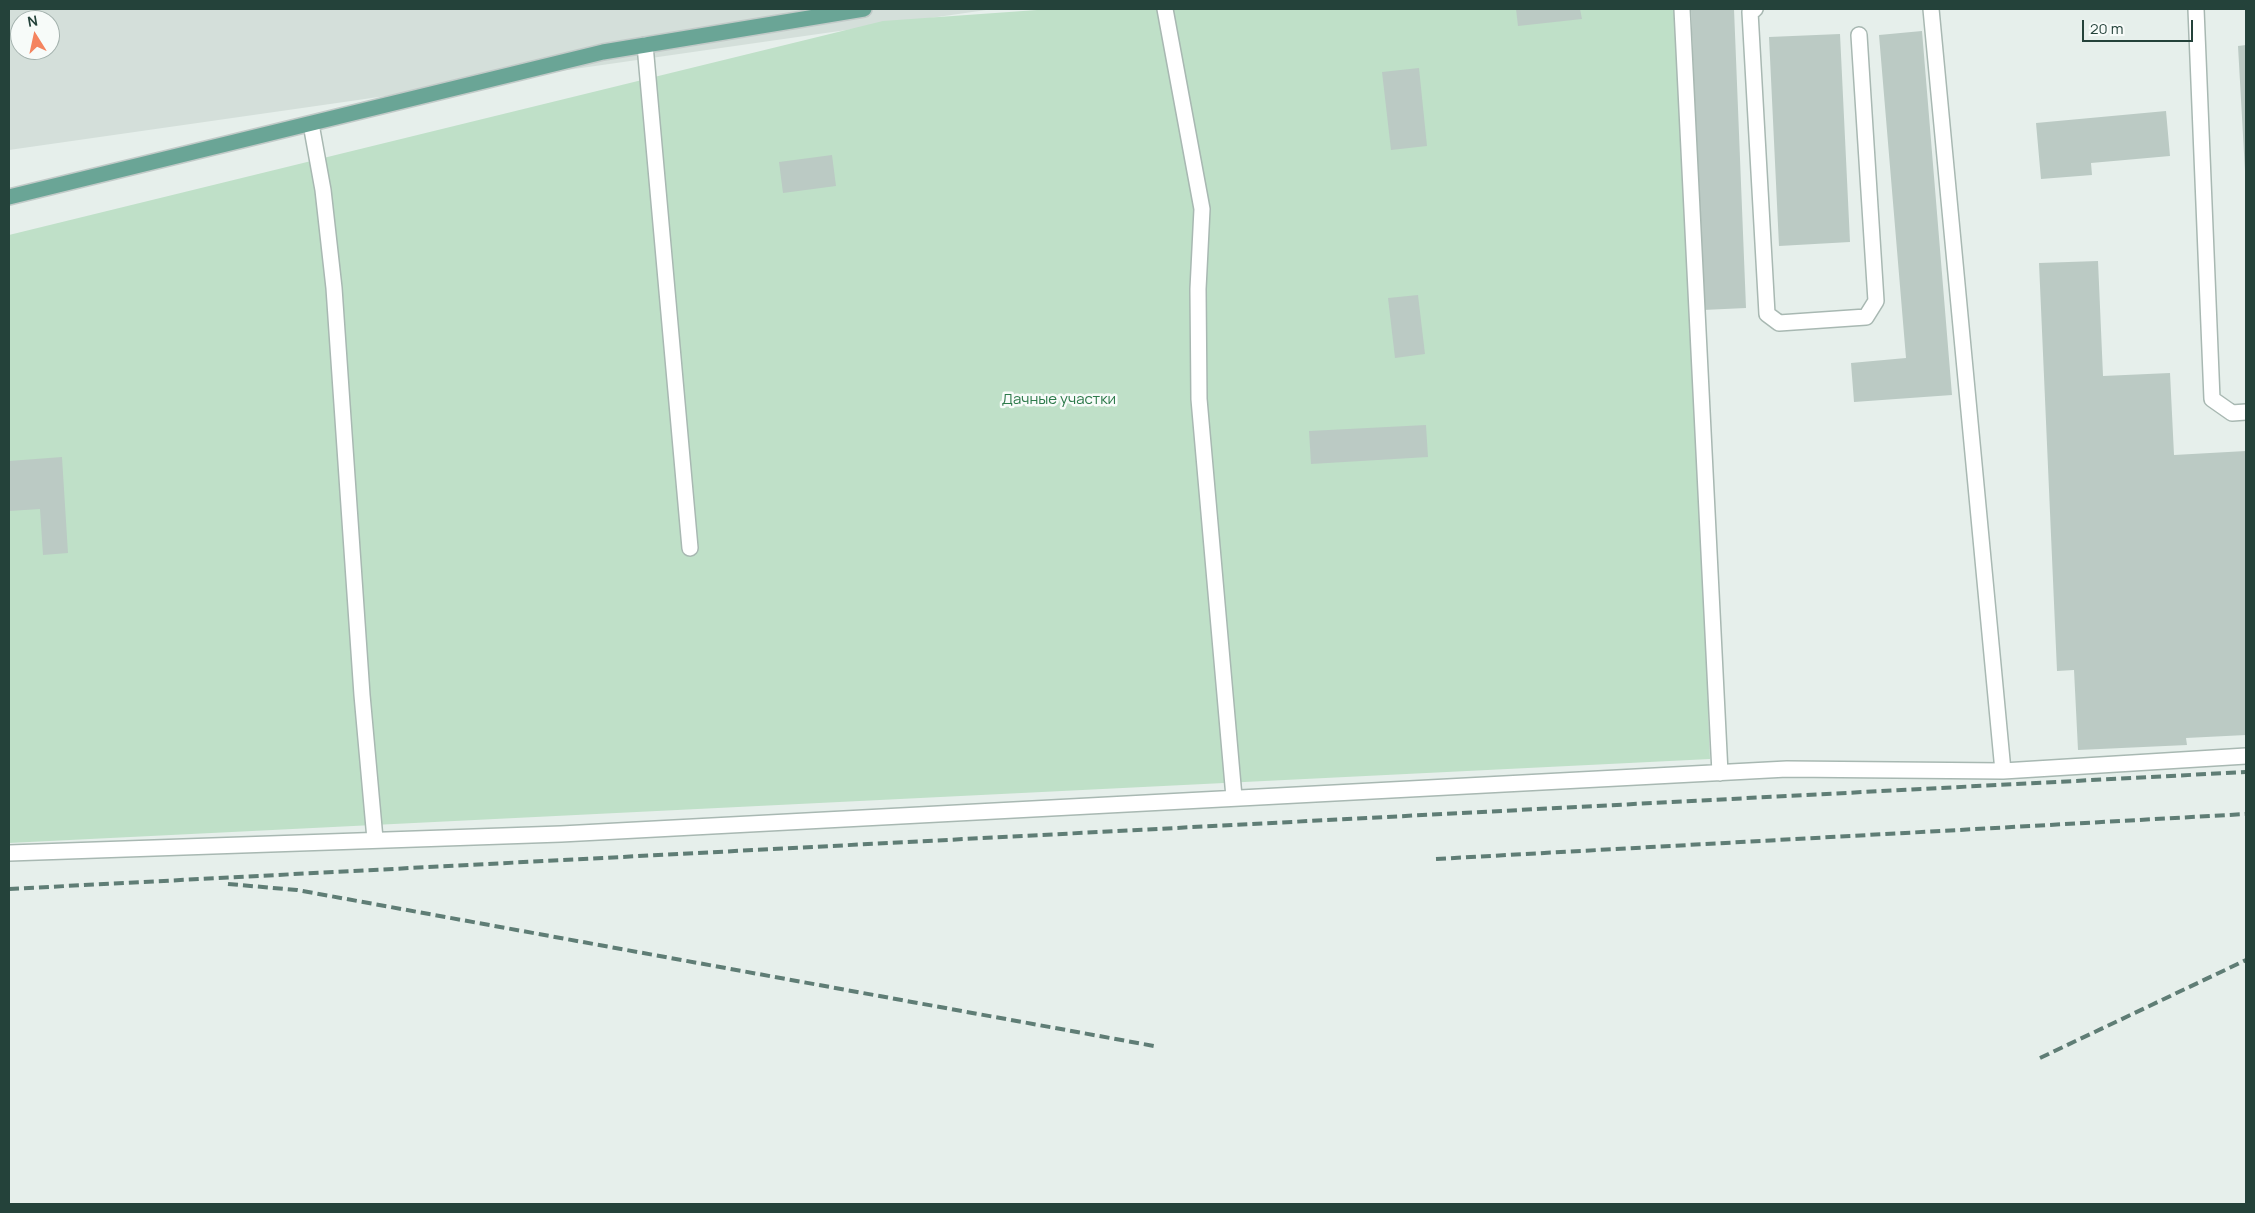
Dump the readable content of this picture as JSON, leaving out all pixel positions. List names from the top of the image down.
{
  "parks": ["Дачные участки"],
  "scale_bar": "20 m",
  "north": "top"
}
